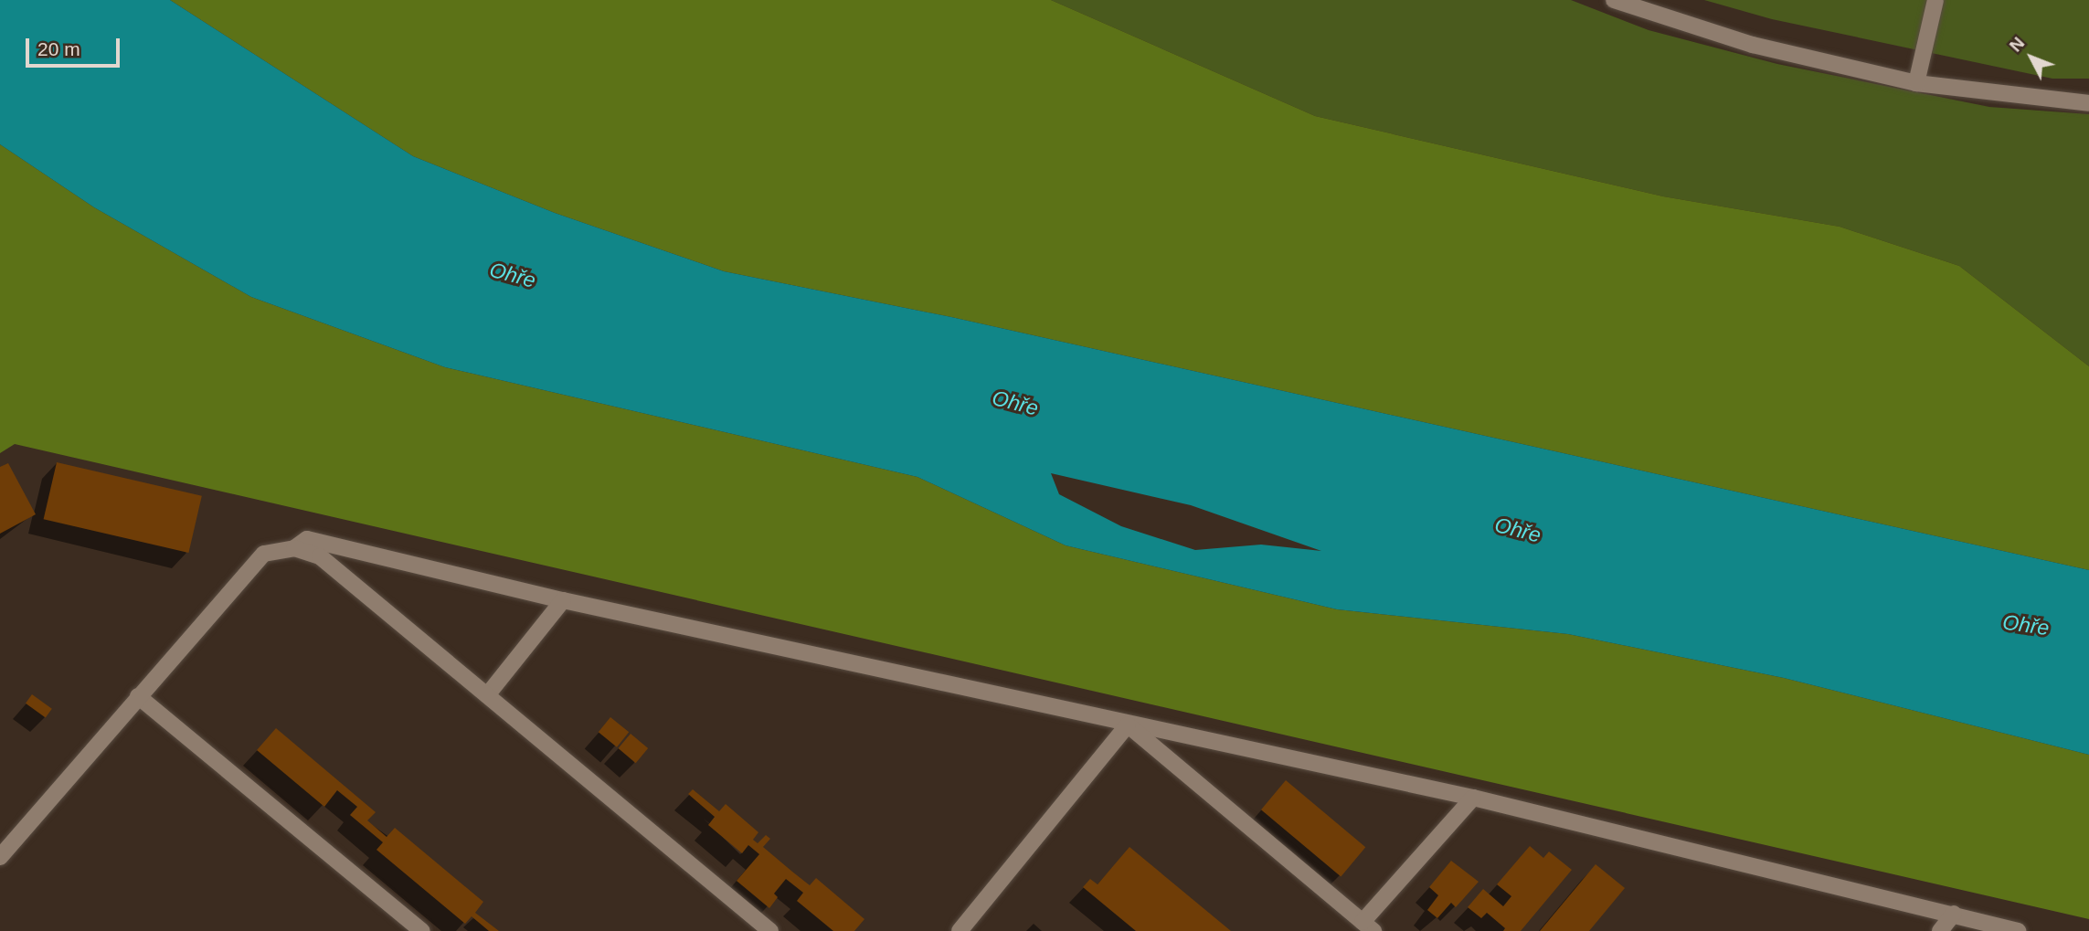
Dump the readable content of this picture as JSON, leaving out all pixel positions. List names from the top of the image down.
{
  "water": ["Ohře"],
  "scale_bar": "20 m",
  "north": "top left"
}
